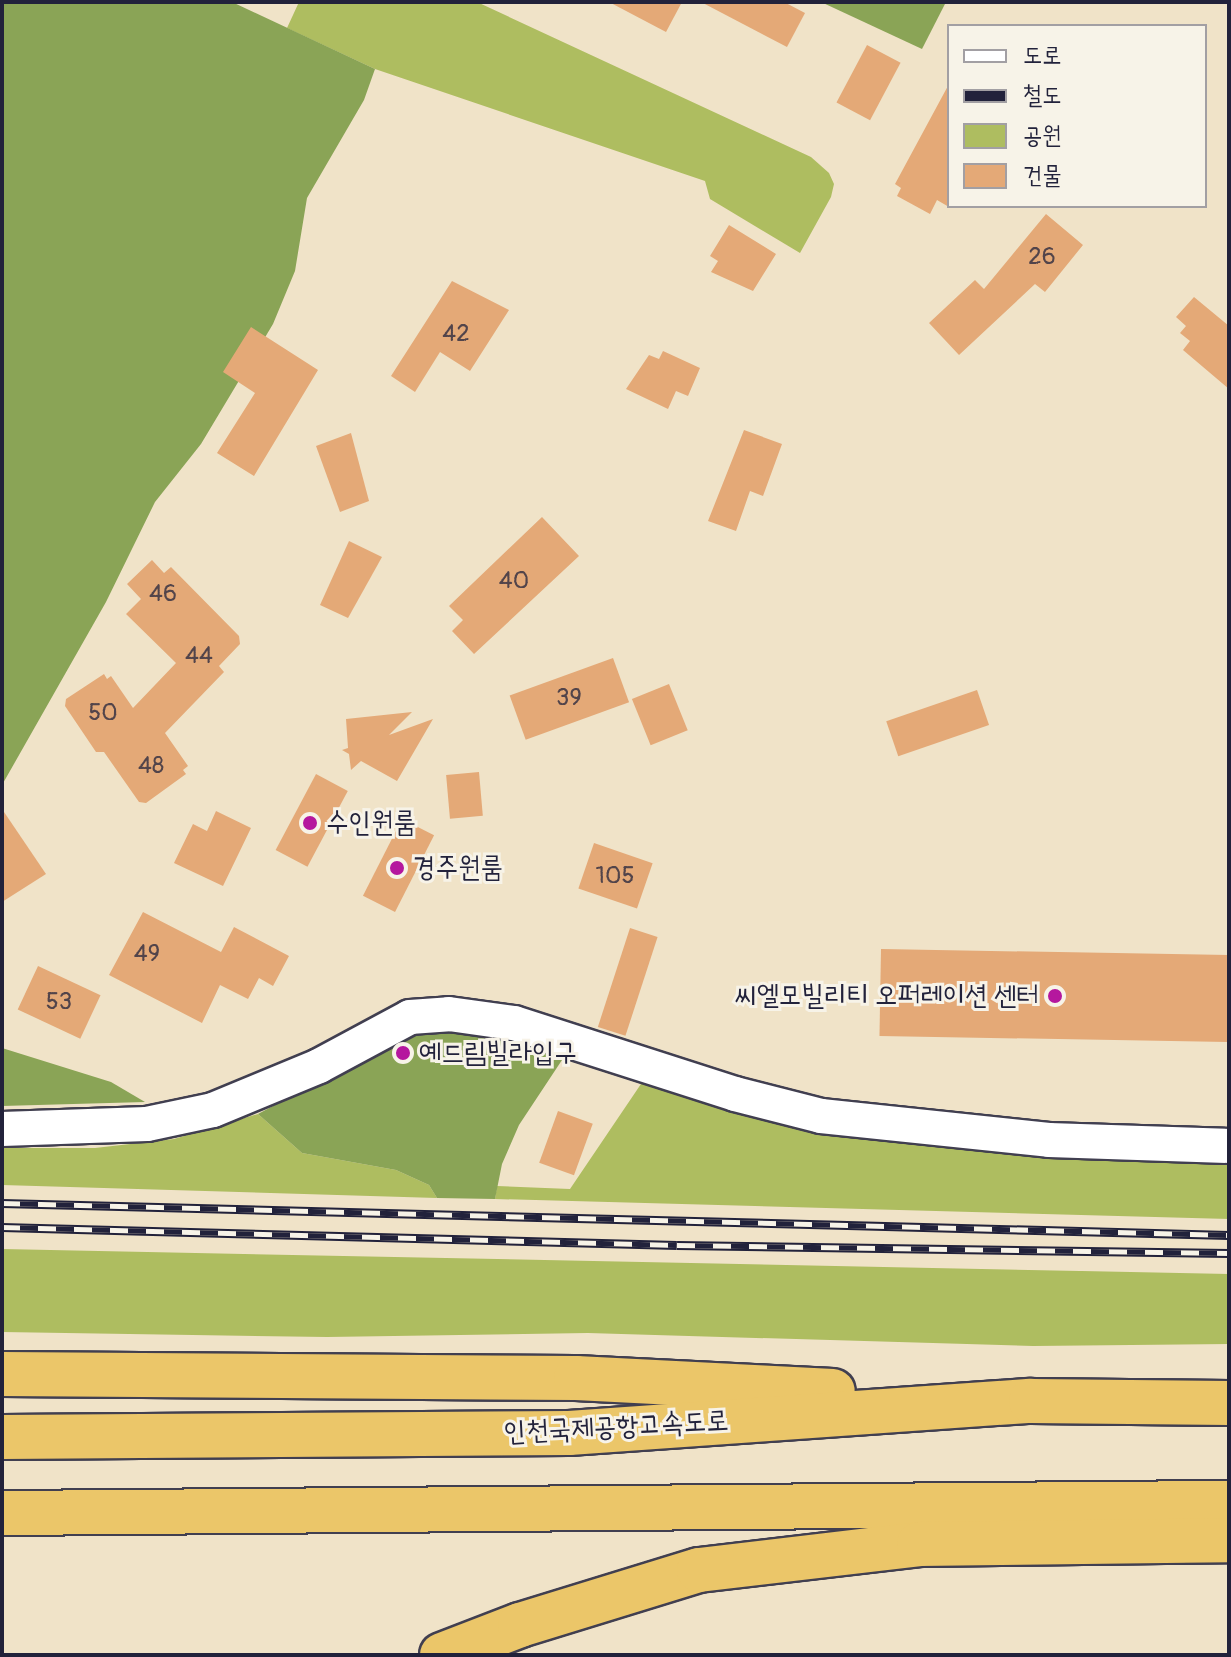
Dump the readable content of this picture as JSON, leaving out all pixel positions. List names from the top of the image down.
{
  "streets": {
    "highway": ["인천국제공항고속도로"]
  },
  "places": [
    "수인원룸",
    "경주원룸",
    "씨엘모빌리티 오퍼레이션 센터",
    "예드림빌라입구"
  ],
  "house_numbers": [
    "26",
    "42",
    "40",
    "46",
    "44",
    "39",
    "50",
    "48",
    "105",
    "49",
    "53"
  ],
  "legend": [
    "도로",
    "철도",
    "공원",
    "건물"
  ]
}
